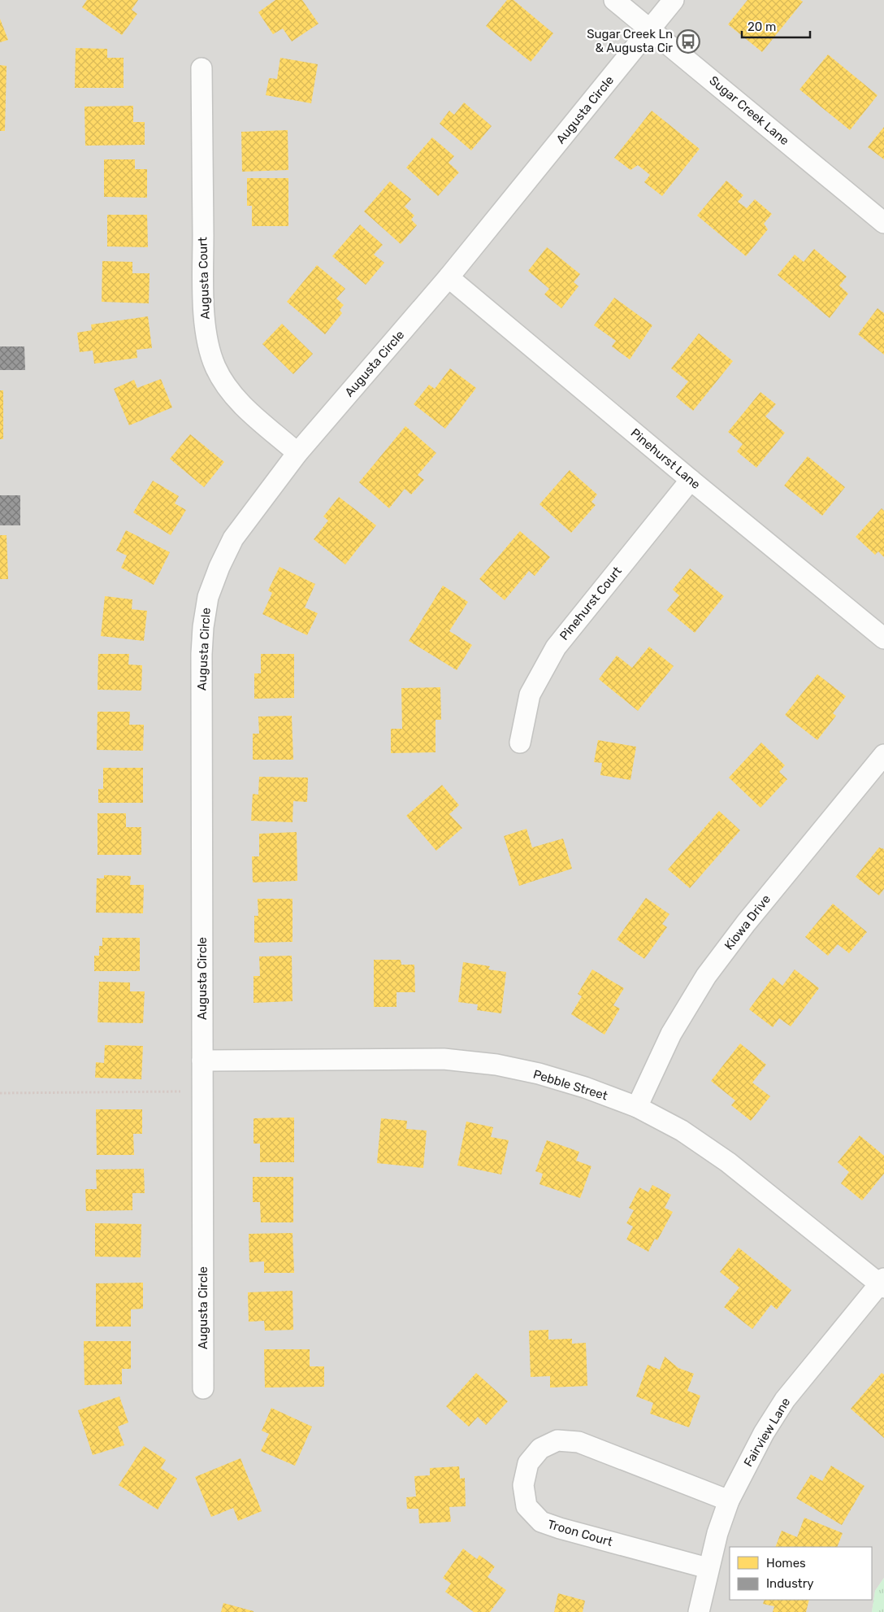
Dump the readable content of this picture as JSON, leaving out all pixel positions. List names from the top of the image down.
{
  "streets": {
    "street": [
      "Augusta Circle",
      "Sugar Creek Lane",
      "Augusta Court",
      "Pinehurst Lane",
      "Pinehurst Court",
      "Kiowa Drive",
      "Pebble Street",
      "Fairview Lane",
      "Troon Court"
    ]
  },
  "crossings": [
    ["Augusta Circle", "Sugar Creek Lane"],
    ["Augusta Circle", "Augusta Court"],
    ["Augusta Circle", "Pinehurst Lane"],
    ["Augusta Circle", "Pebble Street"],
    ["Pinehurst Lane", "Pinehurst Court"],
    ["Kiowa Drive", "Pebble Street"],
    ["Pebble Street", "Fairview Lane"],
    ["Fairview Lane", "Troon Court"]
  ],
  "places": {
    "bus stop": ["Sugar Creek Ln & Augusta Cir"]
  },
  "legend": ["Homes", "Industry"],
  "scale_bar": "20 m"
}
